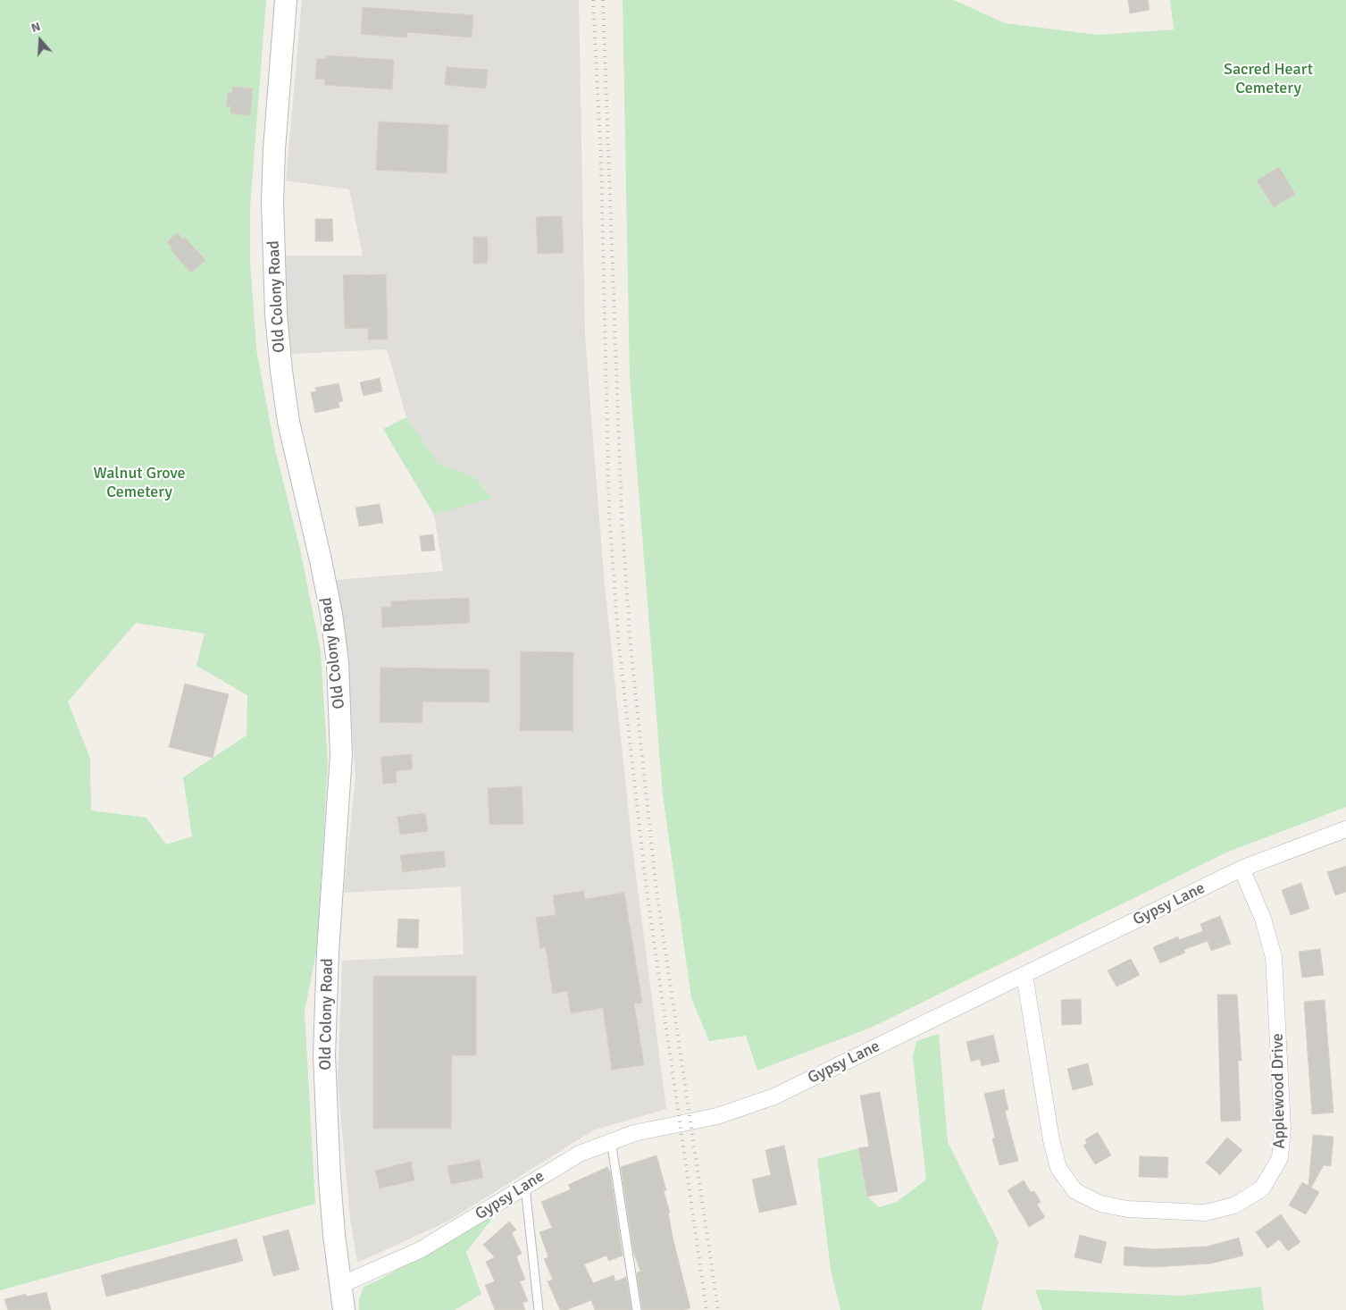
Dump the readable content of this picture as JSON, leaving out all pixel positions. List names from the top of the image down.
{
  "streets": {
    "main road": ["Old Colony Road"],
    "street": ["Gypsy Lane", "Applewood Drive"]
  },
  "crossings": [
    ["Old Colony Road", "Gypsy Lane"],
    ["Gypsy Lane", "Applewood Drive"]
  ],
  "parks": ["Sacred Heart Cemetery", "Walnut Grove Cemetery"],
  "north": "top"
}
